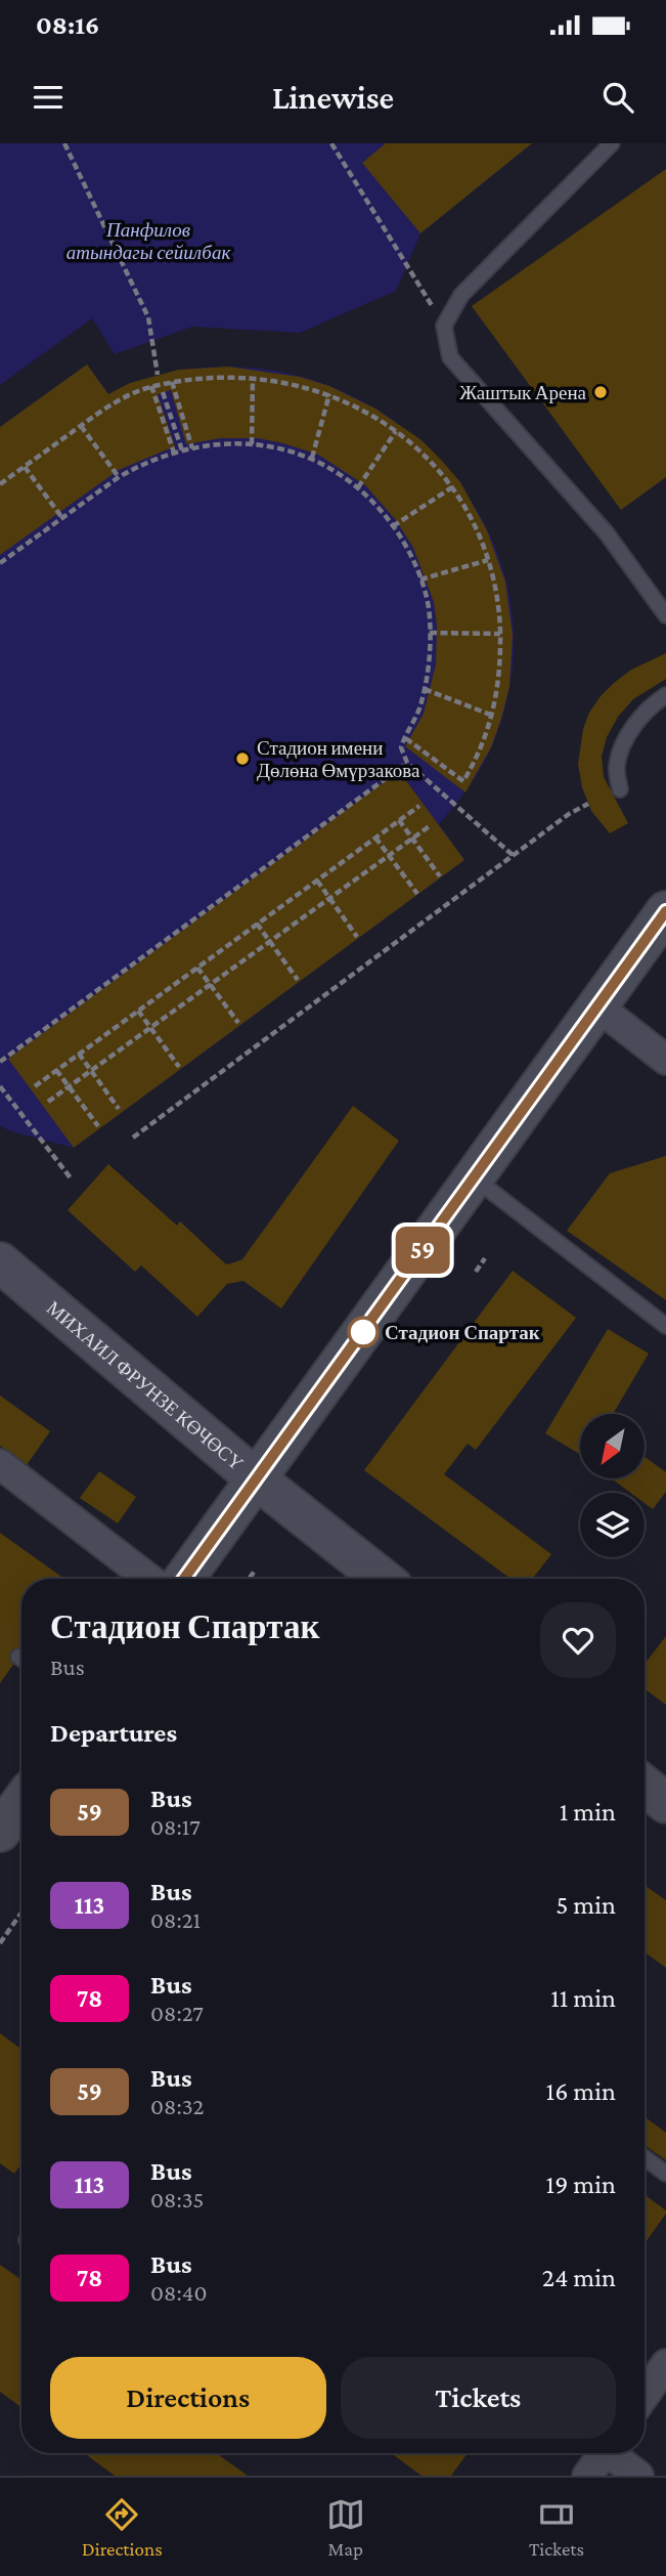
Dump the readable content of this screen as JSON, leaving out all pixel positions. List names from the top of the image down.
{
  "streets": {
    "main road": ["МИХАИЛ ФРУНЗЕ КӨЧӨСҮ"]
  },
  "parks": ["Панфилов атындагы сейилбак"],
  "places": ["Жаштык Арена", "Стадион имени Дөлөна Өмүрзакова", "Стадион Спартак"],
  "lines": ["bus line 59"],
  "north": "bottom left",
  "page": {
    "status": "08:16",
    "header": "Linewise",
    "on_map": "59",
    "heading": [
      ["Стадион Спартак", "Bus"],
      "Departures"
    ],
    "list": [
      {
        "mark": "59",
        "name": "Bus",
        "note": "08:17",
        "value": "1 min"
      },
      {
        "mark": "113",
        "name": "Bus",
        "note": "08:21",
        "value": "5 min"
      },
      {
        "mark": "78",
        "name": "Bus",
        "note": "08:27",
        "value": "11 min"
      },
      {
        "mark": "59",
        "name": "Bus",
        "note": "08:32",
        "value": "16 min"
      },
      {
        "mark": "113",
        "name": "Bus",
        "note": "08:35",
        "value": "19 min"
      },
      {
        "mark": "78",
        "name": "Bus",
        "note": "08:40",
        "value": "24 min"
      }
    ],
    "buttons": ["Directions", "Tickets"],
    "tabs": ["Directions", "Map", "Tickets"]
  }
}
